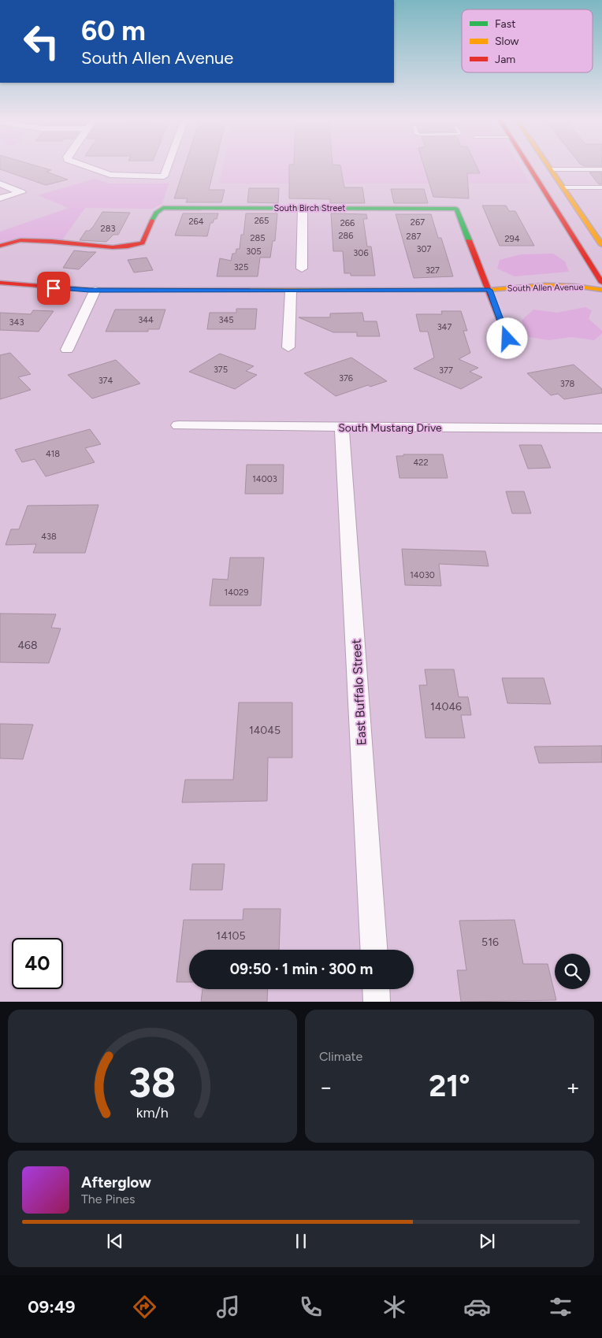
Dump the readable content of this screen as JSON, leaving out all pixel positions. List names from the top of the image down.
{
  "streets": {
    "street": [
      "South Birch Street",
      "South Allen Avenue",
      "South Mustang Drive",
      "East Buffalo Street"
    ]
  },
  "crossings": [
    ["South Birch Street", "South Allen Avenue"],
    ["South Mustang Drive", "East Buffalo Street"]
  ],
  "house_numbers": [
    "265",
    "264",
    "267",
    "266",
    "283",
    "286",
    "287",
    "285",
    "294",
    "307",
    "305",
    "306",
    "325",
    "327",
    "344",
    "345",
    "343",
    "347",
    "375",
    "377",
    "376",
    "374",
    "378",
    "418",
    "422",
    "14003",
    "438",
    "14030",
    "14029",
    "468",
    "14046",
    "14045",
    "14105",
    "516"
  ],
  "legend": ["Fast", "Slow", "Jam"],
  "page": {
    "turn": ["60 m", "South Allen Avenue"],
    "limit": "40",
    "trip": "09:50 · 1 min · 300 m",
    "tile": "Climate",
    "heat": ["−", "21°", "+"],
    "song": ["Afterglow", "The Pines"],
    "tabs": "09:49",
    "gauge": ["38", "km/h"]
  }
}
